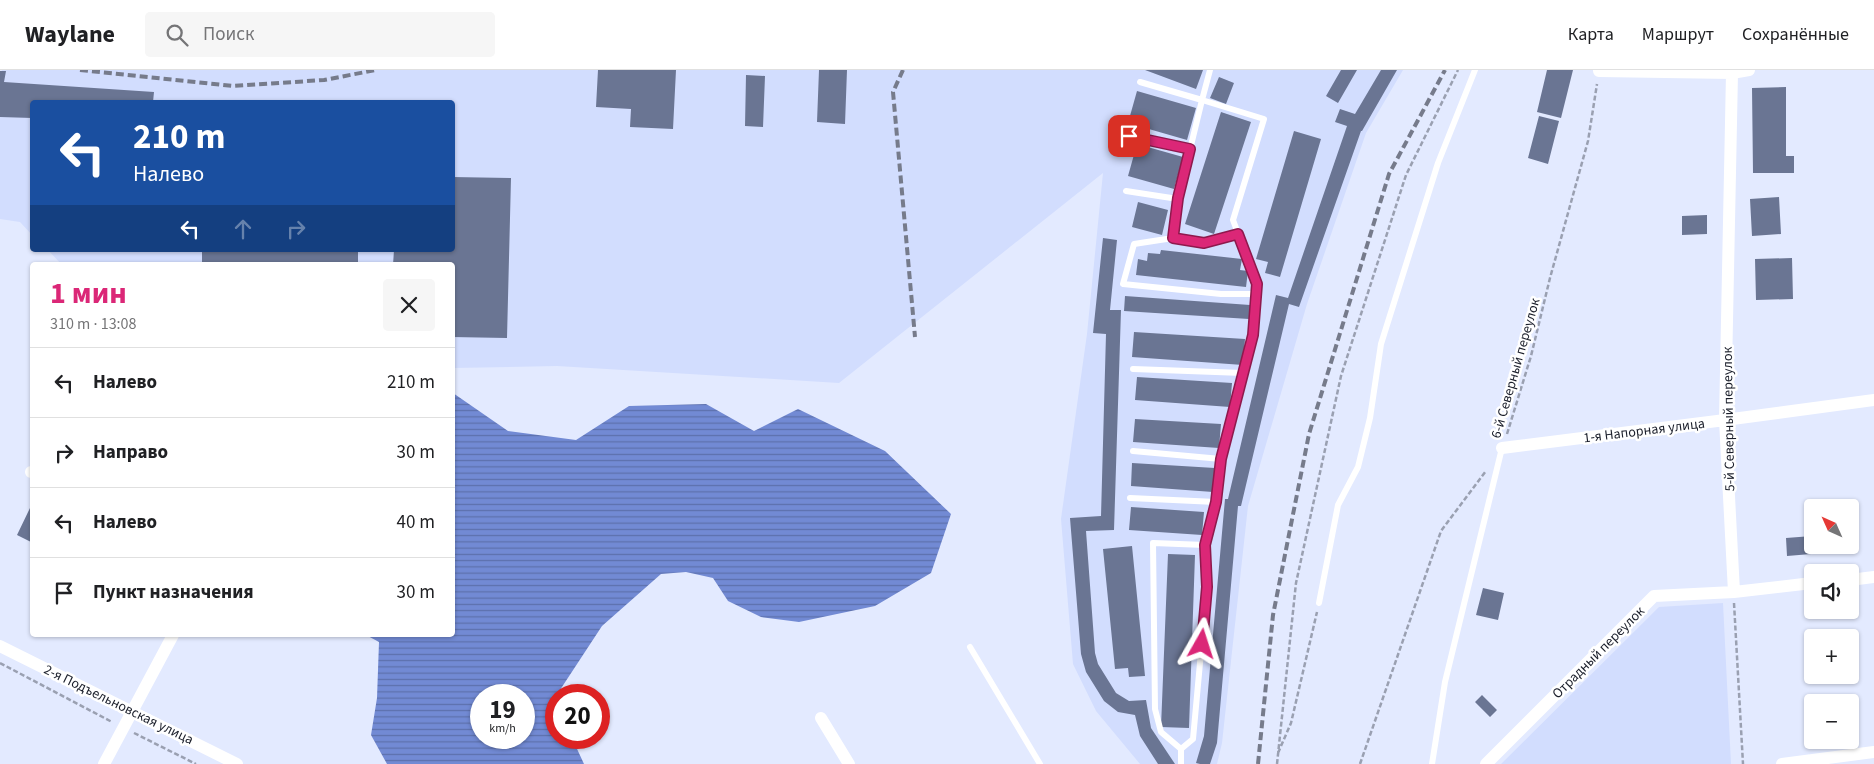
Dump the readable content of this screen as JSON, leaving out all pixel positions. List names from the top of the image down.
{
  "streets": {
    "street": [
      "5-й Северный переулок",
      "1-я Напорная улица",
      "Отрадный переулок",
      "2-я Подъельновская улица"
    ],
    "path": ["6-й Северный переулок"]
  },
  "crossings": [
    ["6-й Северный переулок", "1-я Напорная улица"],
    ["5-й Северный переулок", "1-я Напорная улица"],
    ["5-й Северный переулок", "Отрадный переулок"]
  ],
  "north": "top left",
  "page": {
    "header": "Waylane",
    "search": "Поиск",
    "nav": ["Карта", "Маршрут", "Сохранённые"],
    "turn": ["210 m", "Налево"],
    "heading": ["1 мин", "310 m · 13:08"],
    "list": [
      {
        "name": "Налево",
        "value": "210 m"
      },
      {
        "name": "Направо",
        "value": "30 m"
      },
      {
        "name": "Налево",
        "value": "40 m"
      },
      {
        "name": "Пункт назначения",
        "value": "30 m"
      }
    ],
    "map_buttons": ["+", "−"],
    "speed": "19 km/h",
    "limit": "20"
  }
}
